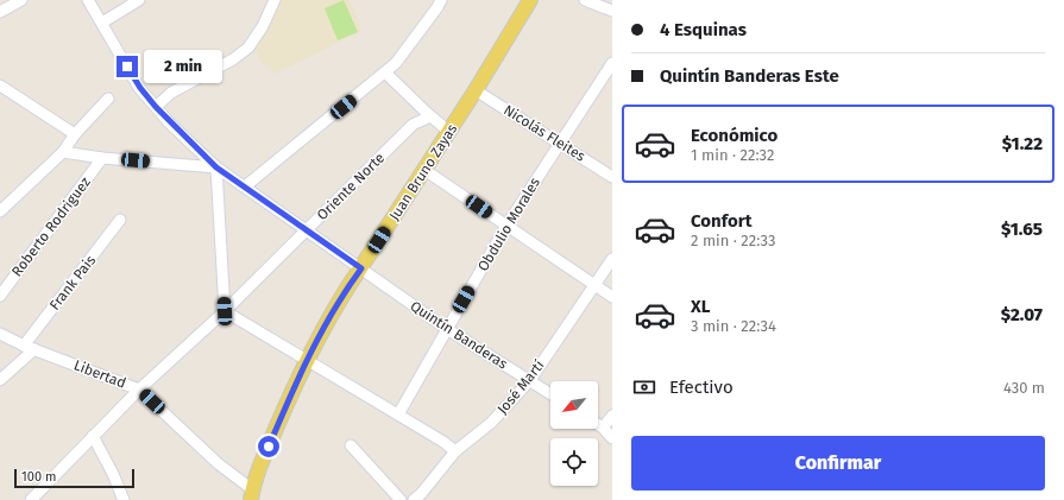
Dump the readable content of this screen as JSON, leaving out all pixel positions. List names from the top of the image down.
{
  "streets": {
    "main road": ["Juan Bruno Zayas"],
    "street": [
      "Nicolás Fleites",
      "Oriente Norte",
      "Obdulio Morales",
      "Roberto Rodriguez",
      "Frank Pais",
      "Quintín Banderas",
      "Libertad",
      "José Martí"
    ]
  },
  "crossings": [
    ["Nicolás Fleites", "Juan Bruno Zayas"],
    ["Nicolás Fleites", "Obdulio Morales"],
    ["Juan Bruno Zayas", "Quintín Banderas"],
    ["Juan Bruno Zayas", "Libertad"],
    ["Oriente Norte", "Quintín Banderas"],
    ["Oriente Norte", "Libertad"],
    ["Obdulio Morales", "Quintín Banderas"],
    ["Frank Pais", "Libertad"],
    ["Quintín Banderas", "José Martí"]
  ],
  "scale_bar": "100 m",
  "north": "bottom left",
  "page": {
    "banner": ["4 Esquinas", "Quintín Banderas Este"],
    "bubble": "2 min",
    "list": [
      {
        "name": "Económico",
        "note": "1 min · 22:32",
        "value": "$1.22"
      },
      {
        "name": "Confort",
        "note": "2 min · 22:33",
        "value": "$1.65"
      },
      {
        "name": "XL",
        "note": "3 min · 22:34",
        "value": "$2.07"
      }
    ],
    "pay": ["Efectivo", "430 m"],
    "buttons": "Confirmar",
    "scale": "100 m"
  }
}
